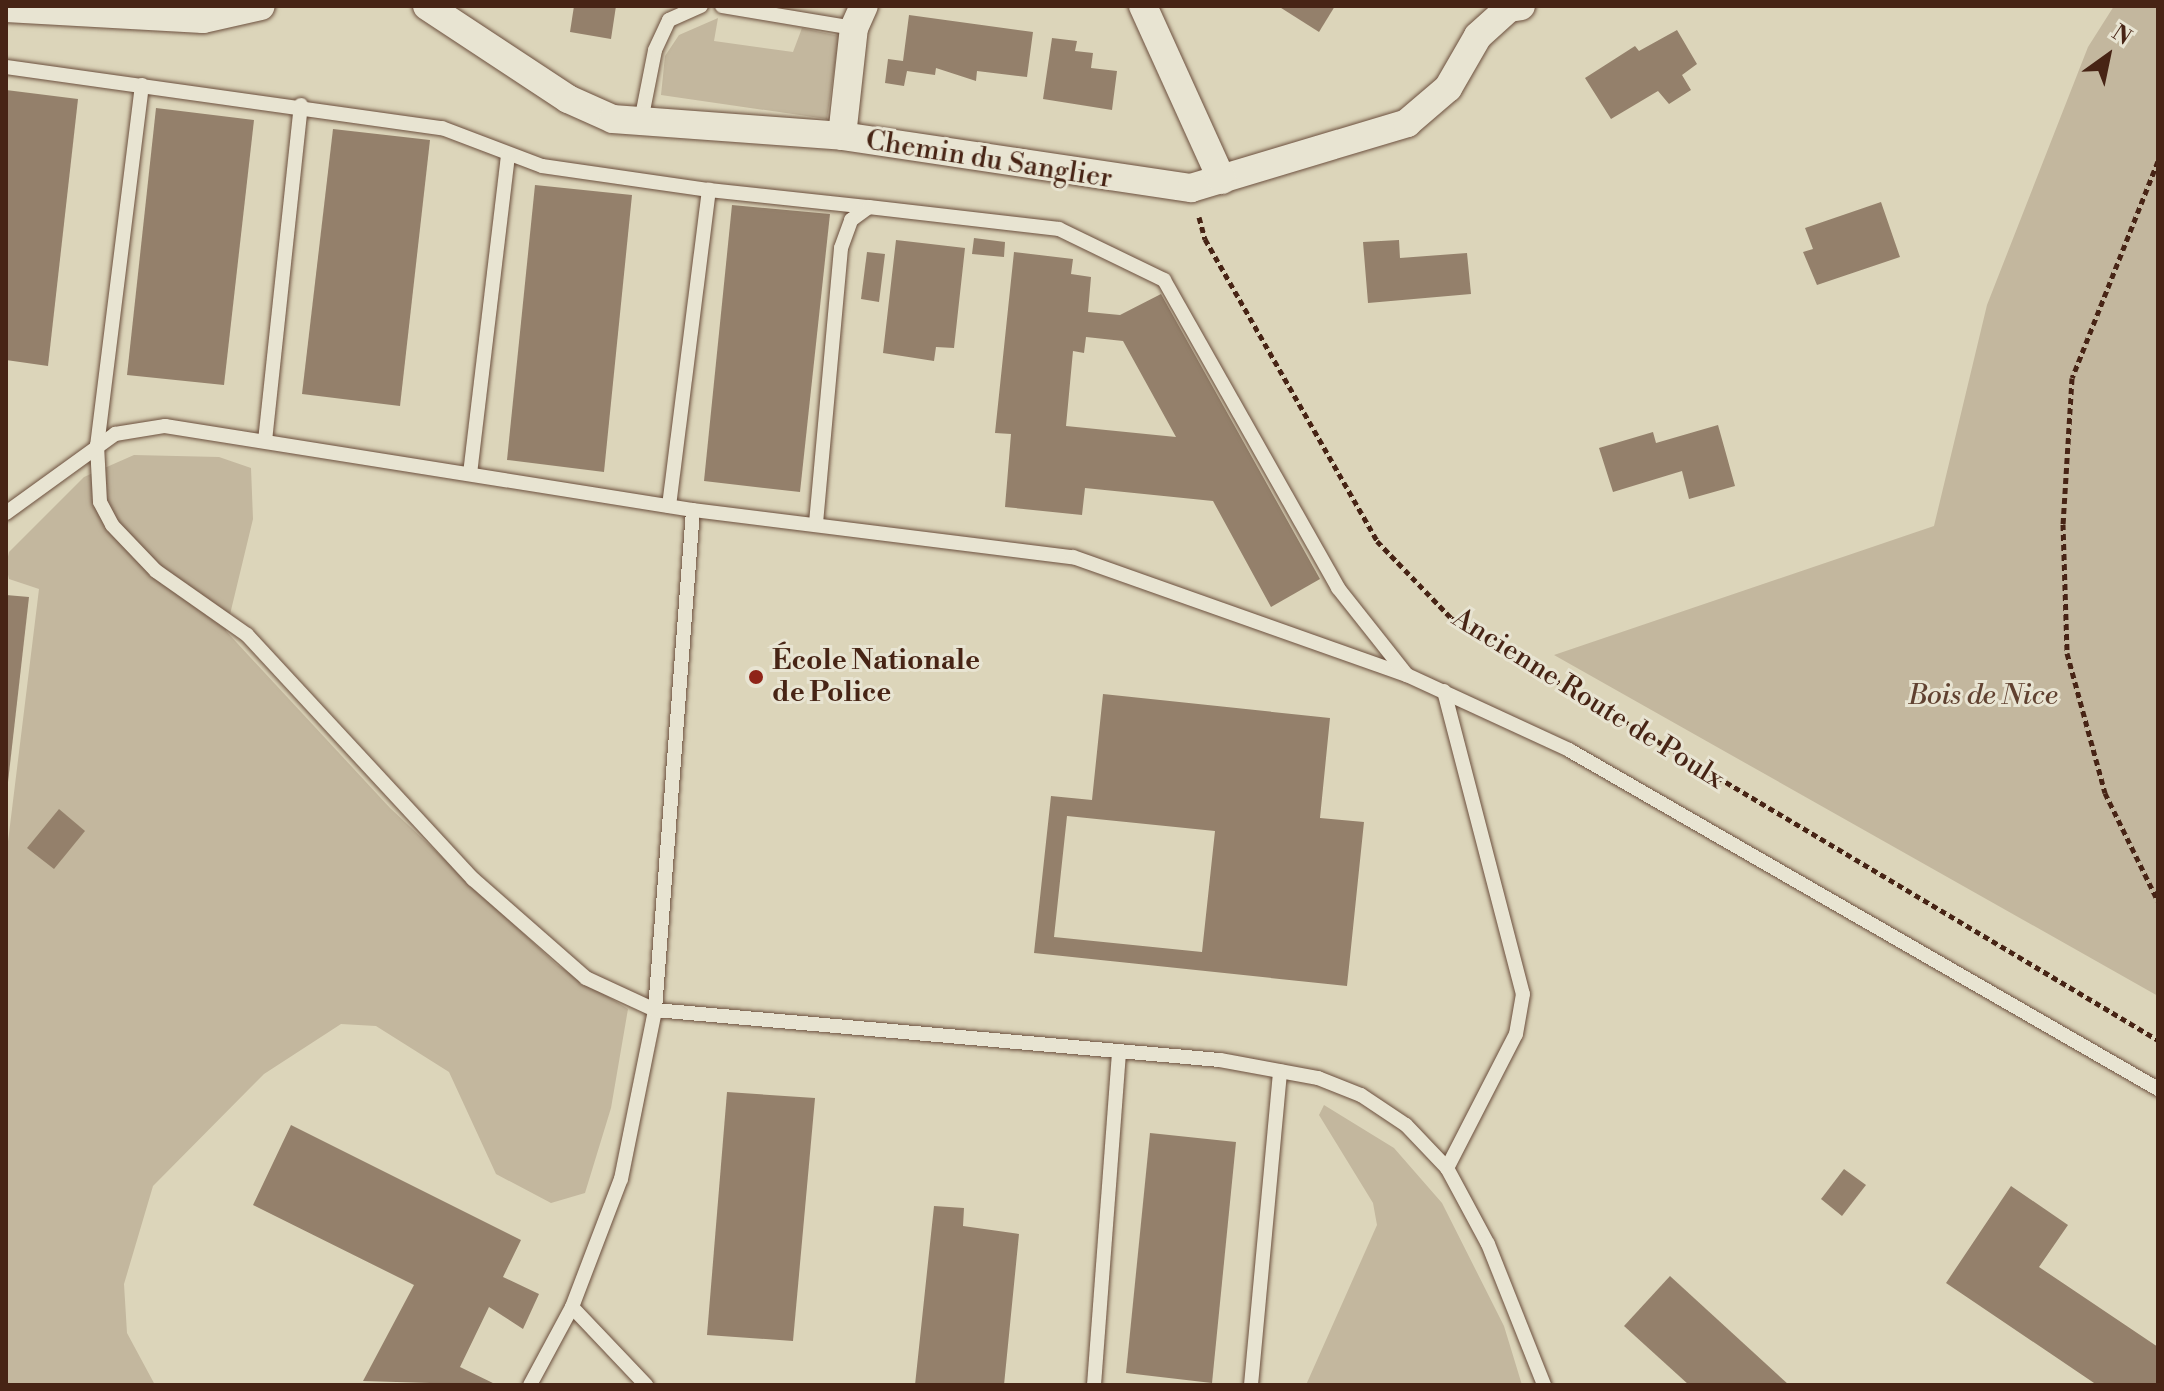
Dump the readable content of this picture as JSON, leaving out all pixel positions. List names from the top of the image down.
{
  "streets": {
    "street": ["Chemin du Sanglier"],
    "path": ["Ancienne Route de Poulx"]
  },
  "crossings": [
    ["Chemin du Sanglier", "Ancienne Route de Poulx"]
  ],
  "parks": ["Bois de Nice"],
  "places": ["École Nationale de Police"],
  "north": "top right"
}
